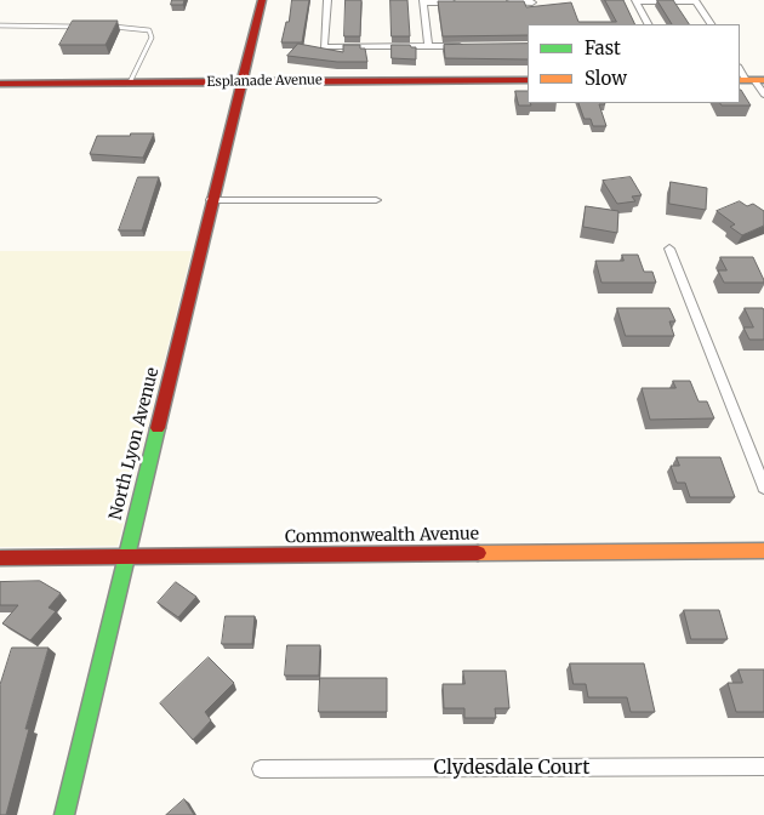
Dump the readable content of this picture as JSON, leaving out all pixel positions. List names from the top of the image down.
{
  "streets": {
    "street": [
      "Esplanade Avenue",
      "North Lyon Avenue",
      "Commonwealth Avenue",
      "Clydesdale Court"
    ]
  },
  "crossings": [
    ["Esplanade Avenue", "North Lyon Avenue"],
    ["North Lyon Avenue", "Commonwealth Avenue"]
  ],
  "legend": ["Fast", "Slow"]
}
